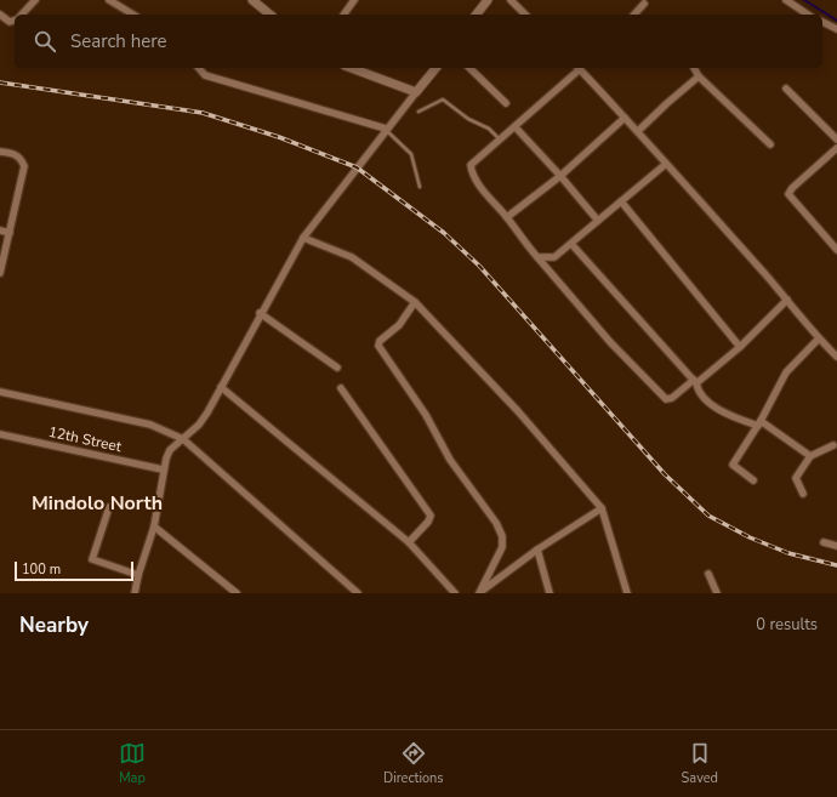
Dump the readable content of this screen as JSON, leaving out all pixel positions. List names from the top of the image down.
{
  "streets": {
    "street": ["12th Street"]
  },
  "districts": ["Mindolo North"],
  "scale_bar": "100 m",
  "page": {
    "search": "Search here",
    "scale": "100 m",
    "heading": ["Nearby", "0 results"],
    "nav": ["Map", "Directions", "Saved"]
  }
}
